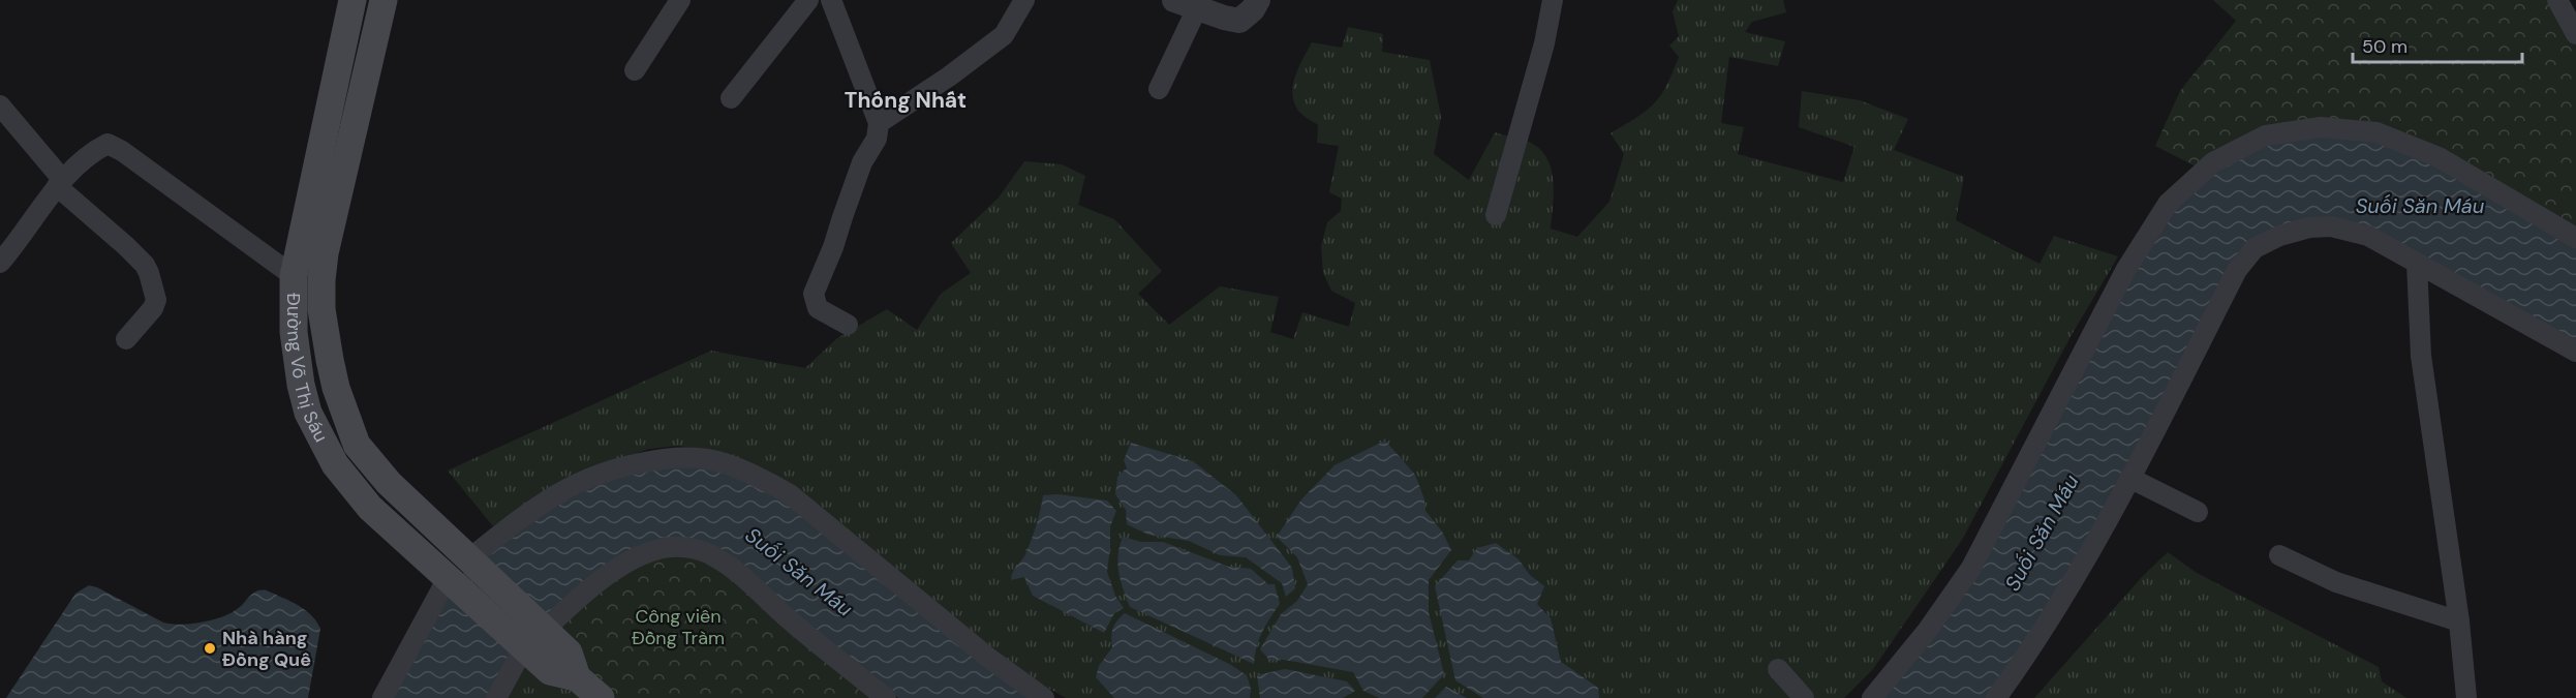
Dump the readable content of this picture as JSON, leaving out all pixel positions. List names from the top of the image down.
{
  "streets": {
    "main road": ["Đường Võ Thị Sáu"]
  },
  "districts": ["Thống Nhất"],
  "water": ["Suối Săn Máu"],
  "parks": ["Công viên Đồng Tràm"],
  "places": ["Nhà hàng Đồng Quê"],
  "scale_bar": "50 m"
}
